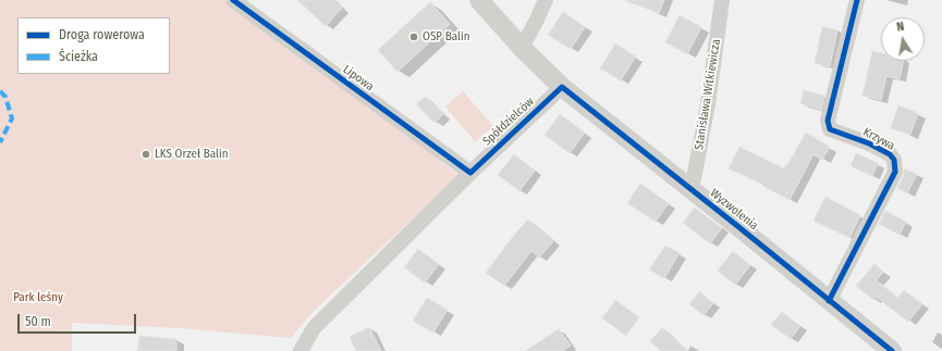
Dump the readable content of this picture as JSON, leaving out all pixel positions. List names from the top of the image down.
{
  "streets": {
    "street": [
      "Lipowa",
      "Stanisława Witkiewicza",
      "Spółdzielców",
      "Krzywa",
      "Wyzwolenia"
    ]
  },
  "crossings": [
    ["Lipowa", "Spółdzielców"],
    ["Stanisława Witkiewicza", "Wyzwolenia"],
    ["Spółdzielców", "Wyzwolenia"],
    ["Krzywa", "Wyzwolenia"]
  ],
  "parks": ["Park leśny"],
  "places": ["OSP Balin", "LKS Orzeł Balin"],
  "legend": ["Droga rowerowa", "Ścieżka"],
  "scale_bar": "50 m",
  "north": "top"
}
